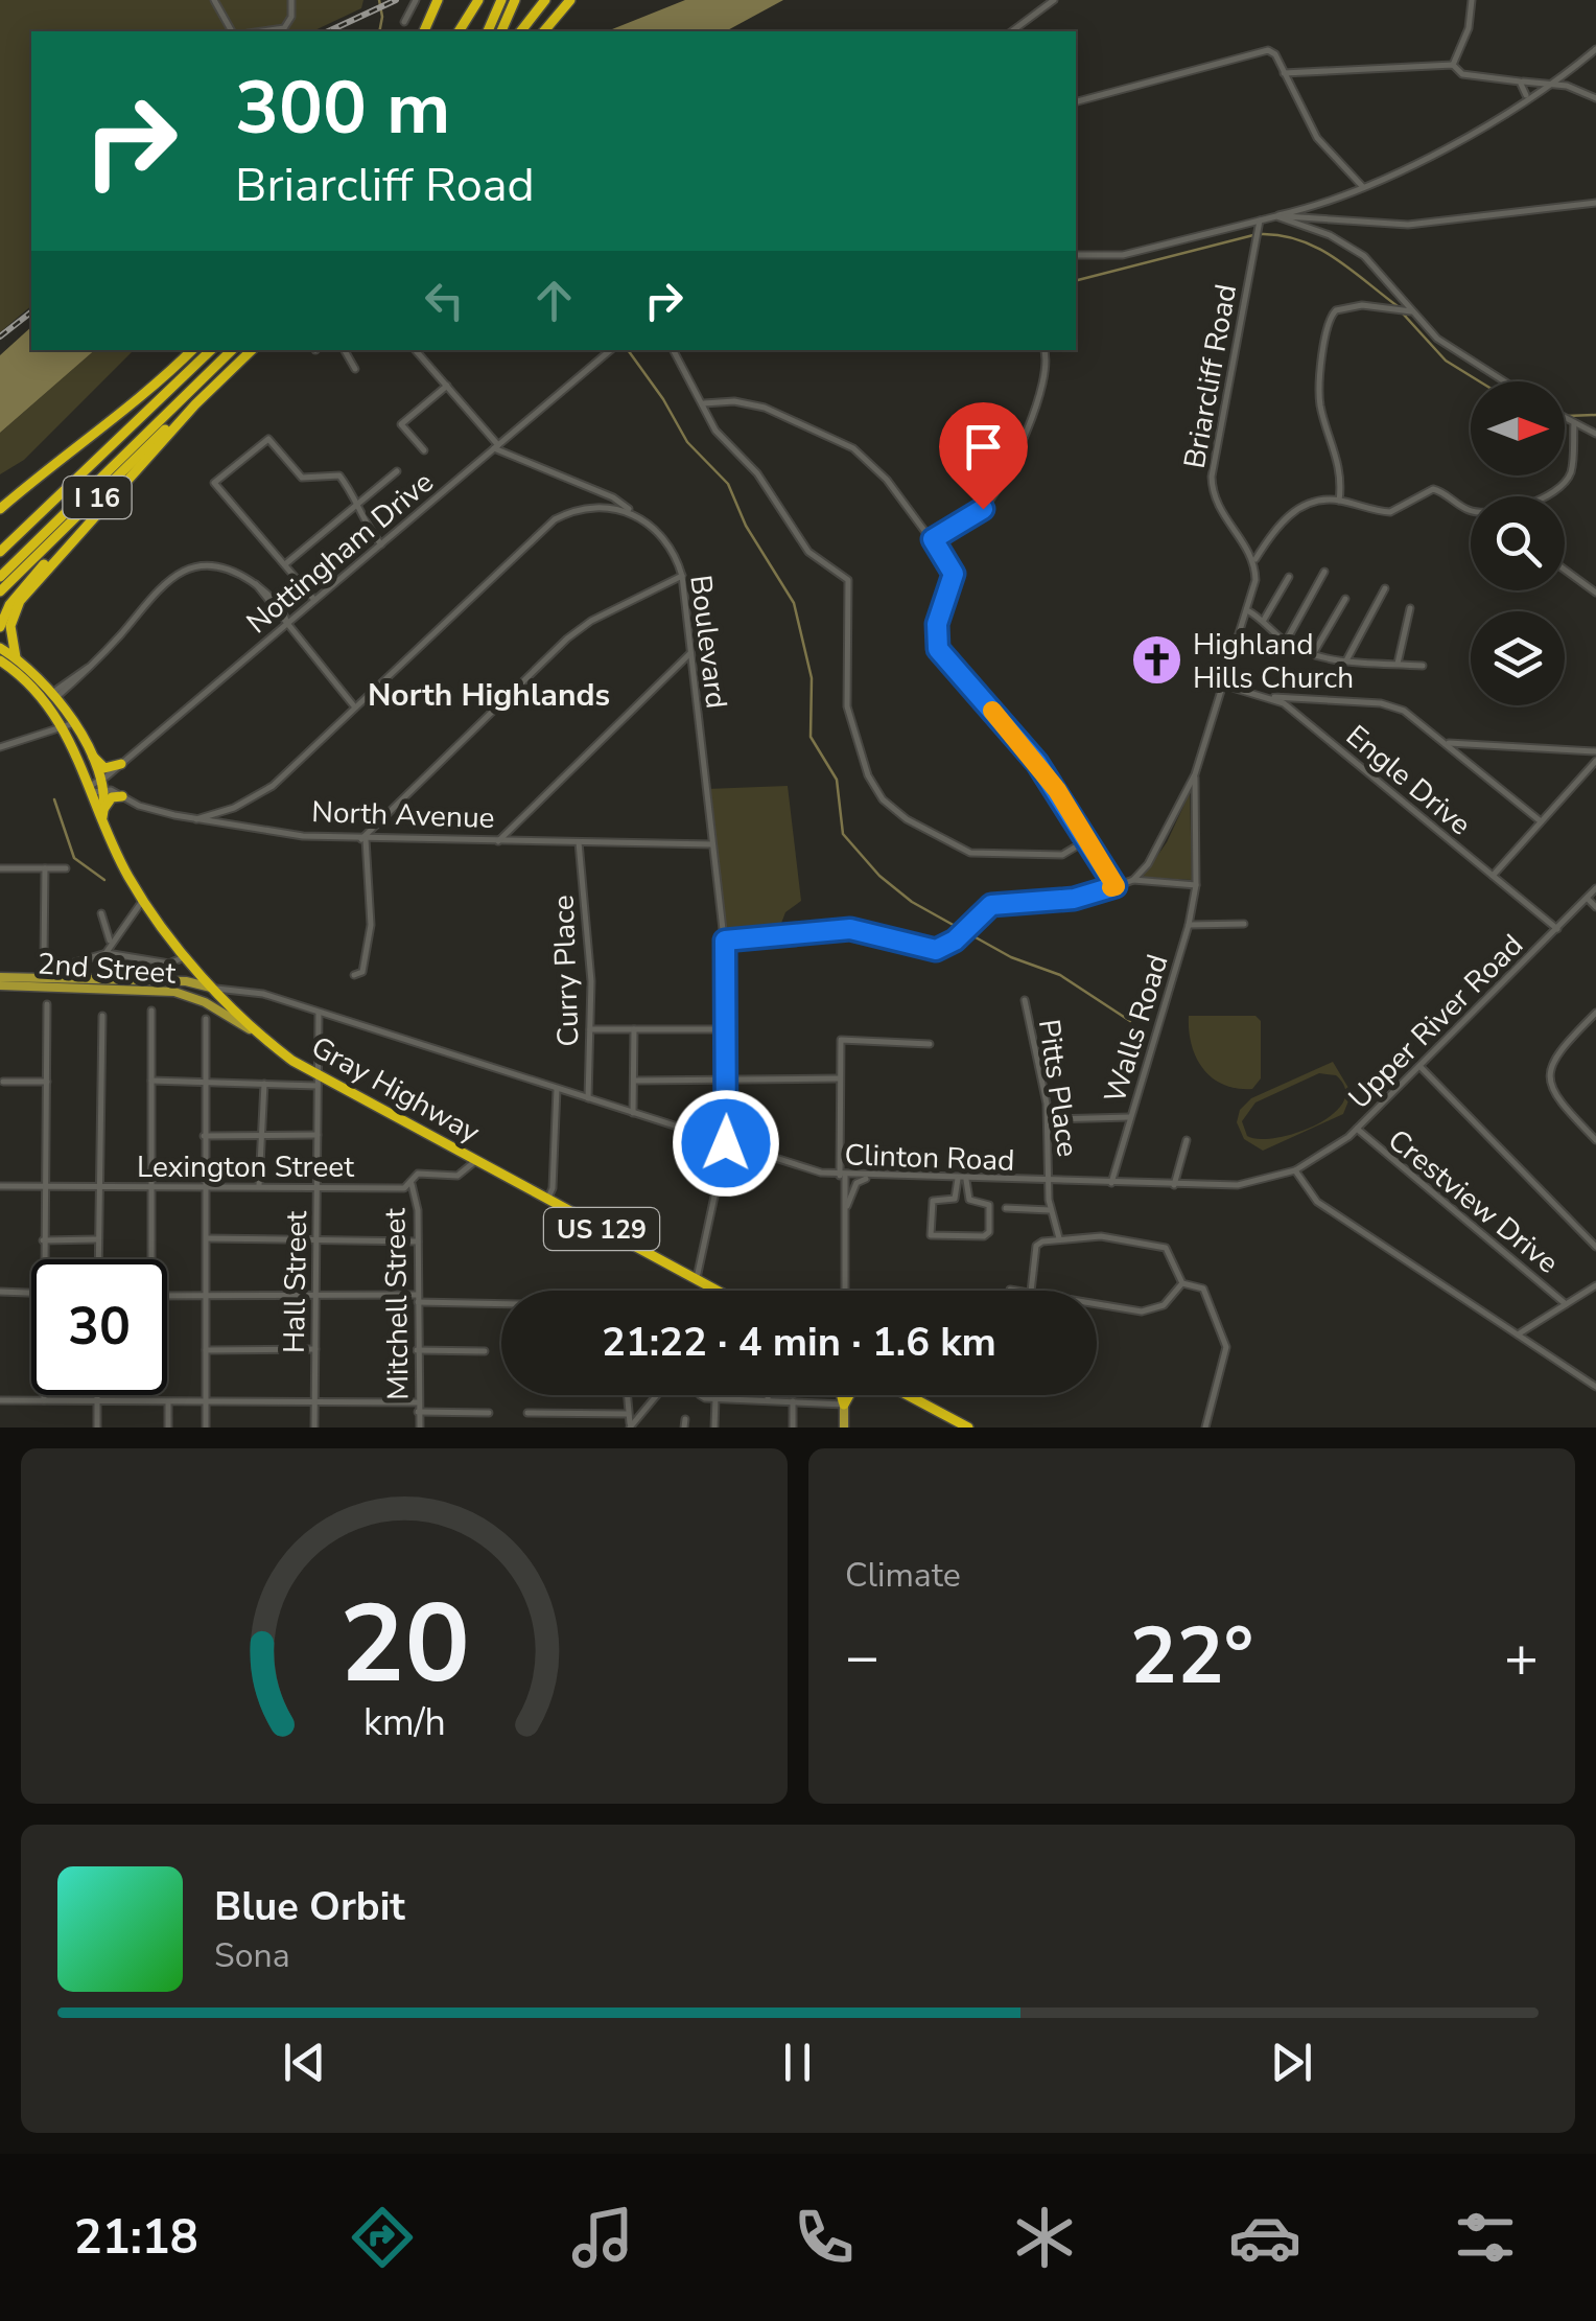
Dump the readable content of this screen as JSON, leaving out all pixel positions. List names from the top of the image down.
{
  "streets": {
    "highway": ["I 16", "Gray Highway", "US 129"],
    "main road": ["2nd Street"],
    "street": [
      "Briarcliff Road",
      "Nottingham Drive",
      "Boulevard",
      "Engle Drive",
      "North Avenue",
      "Curry Place",
      "Upper River Road",
      "Walls Road",
      "Pitts Place",
      "Clinton Road",
      "Lexington Street",
      "Crestview Drive",
      "Hall Street",
      "Mitchell Street"
    ]
  },
  "crossings": [
    ["Nottingham Drive", "Boulevard"],
    ["Nottingham Drive", "North Avenue"],
    ["Nottingham Drive", "US 129"],
    ["Boulevard", "North Avenue"],
    ["Boulevard", "Gray Highway"],
    ["Boulevard", "Clinton Road"],
    ["Engle Drive", "Upper River Road"],
    ["North Avenue", "Curry Place"],
    ["North Avenue", "US 129"],
    ["2nd Street", "Gray Highway"],
    ["2nd Street", "Clinton Road"],
    ["Curry Place", "Clinton Road"],
    ["Upper River Road", "Clinton Road"],
    ["Upper River Road", "Crestview Drive"],
    ["Walls Road", "Clinton Road"],
    ["Pitts Place", "Clinton Road"],
    ["Gray Highway", "Clinton Road"],
    ["Gray Highway", "Lexington Street"],
    ["Gray Highway", "US 129"],
    ["Gray Highway", "Hall Street"],
    ["Clinton Road", "Hall Street"],
    ["Lexington Street", "Hall Street"],
    ["Lexington Street", "Mitchell Street"]
  ],
  "districts": ["North Highlands"],
  "places": {
    "church": ["Highland Hills Church"]
  },
  "north": "right",
  "page": {
    "turn": ["300 m", "Briarcliff Road"],
    "limit": "30",
    "trip": "21:22 · 4 min · 1.6 km",
    "tile": "Climate",
    "heat": ["−", "22°", "+"],
    "song": ["Blue Orbit", "Sona"],
    "tabs": "21:18",
    "gauge": ["20", "km/h"]
  }
}
